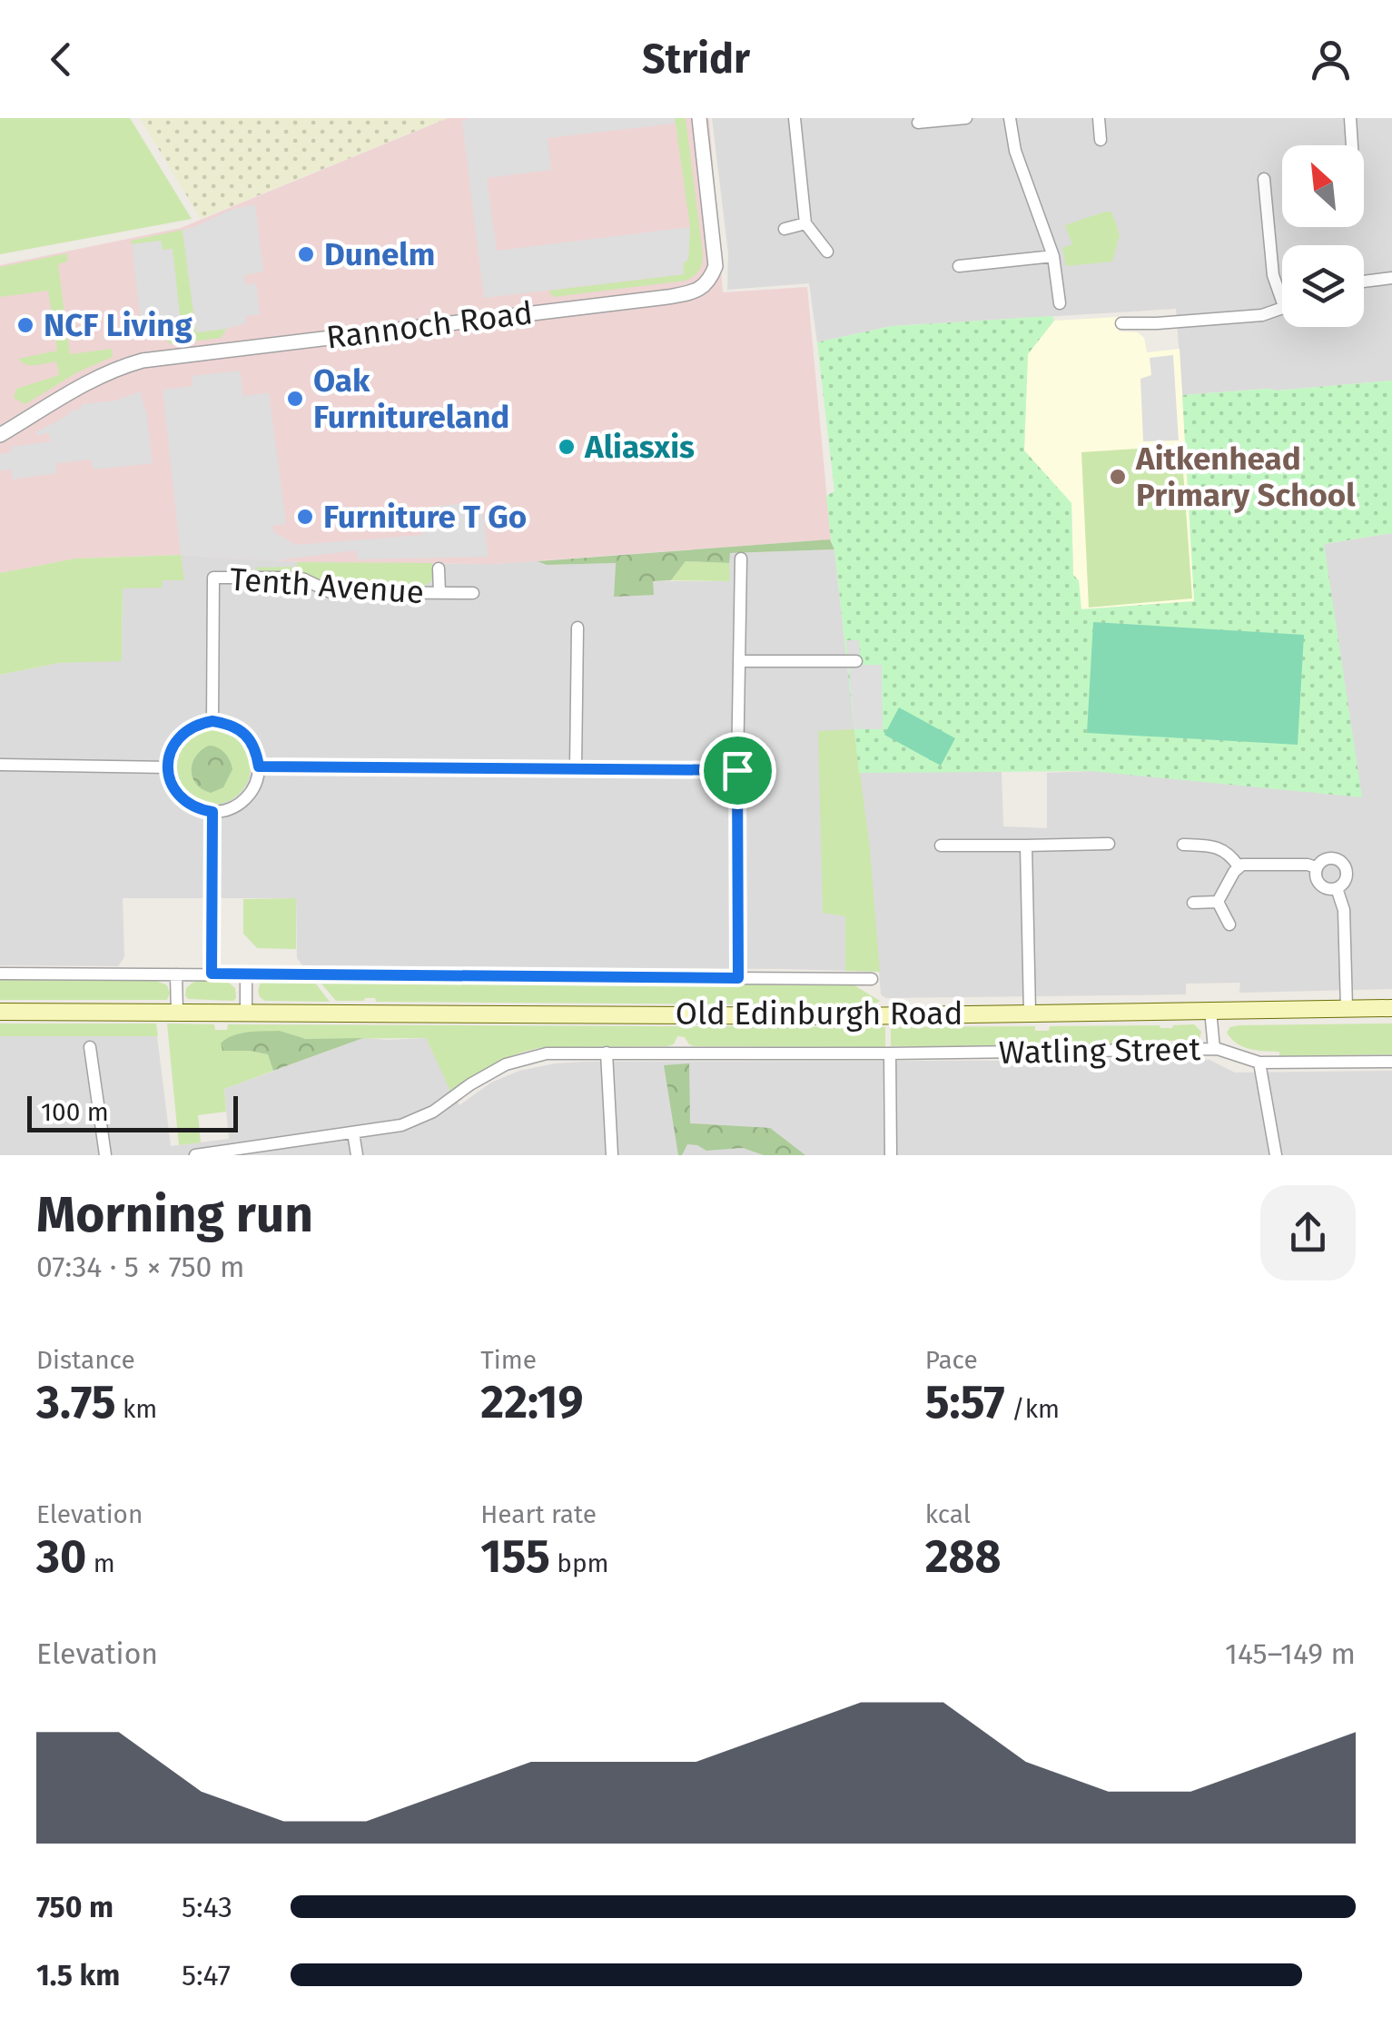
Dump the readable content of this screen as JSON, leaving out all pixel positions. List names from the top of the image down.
{
  "streets": {
    "main road": ["Old Edinburgh Road"],
    "street": ["Rannoch Road", "Tenth Avenue", "Watling Street"]
  },
  "places": [
    "Dunelm",
    "NCF Living",
    "Oak Furnitureland",
    "Aliasxis",
    "Aitkenhead Primary School",
    "Furniture T Go"
  ],
  "scale_bar": "100 m",
  "north": "top left",
  "page": {
    "header": "Stridr",
    "scale": "100 m",
    "heading": ["Morning run", "07:34 · 5 × 750 m"],
    "stats": [
      ["Distance", "3.75 km"],
      ["Time", "22:19"],
      ["Pace", "5:57 /km"],
      ["Elevation", "30 m"],
      ["Heart rate", "155 bpm"],
      ["kcal", "288"]
    ],
    "chart": ["Elevation", "145–149 m"],
    "list": [
      {
        "name": "750 m",
        "note": "5:43"
      },
      {
        "name": "1.5 km",
        "note": "5:47"
      }
    ]
  }
}
